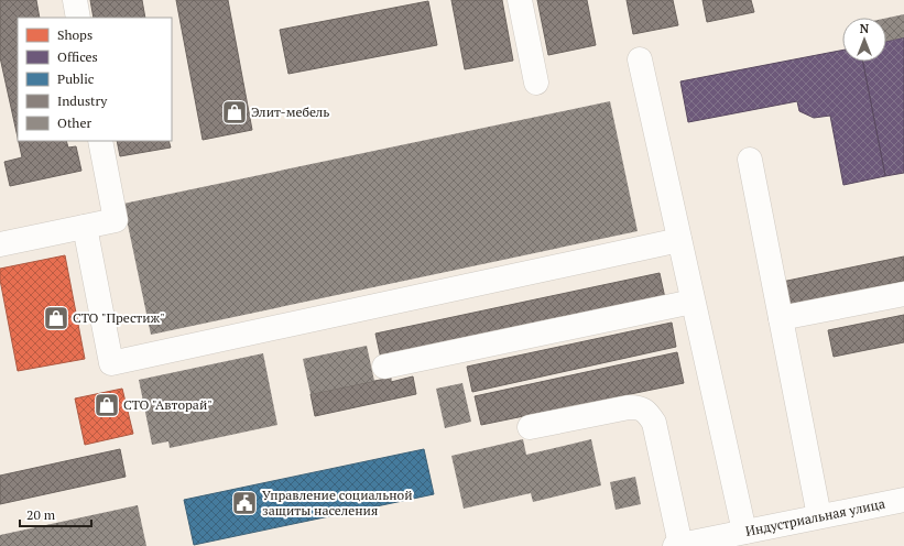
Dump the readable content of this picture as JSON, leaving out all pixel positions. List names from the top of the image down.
{
  "streets": {
    "street": ["Индустриальная улица"]
  },
  "places": {
    "shop": ["Элит-мебель", "СТО \"Престиж\"", "СТО \"Авторай\""],
    "public building": ["Управление социальной защиты населения"]
  },
  "legend": [
    "Shops",
    "Offices",
    "Public",
    "Industry",
    "Other"
  ],
  "scale_bar": "20 m",
  "north": "top"
}
